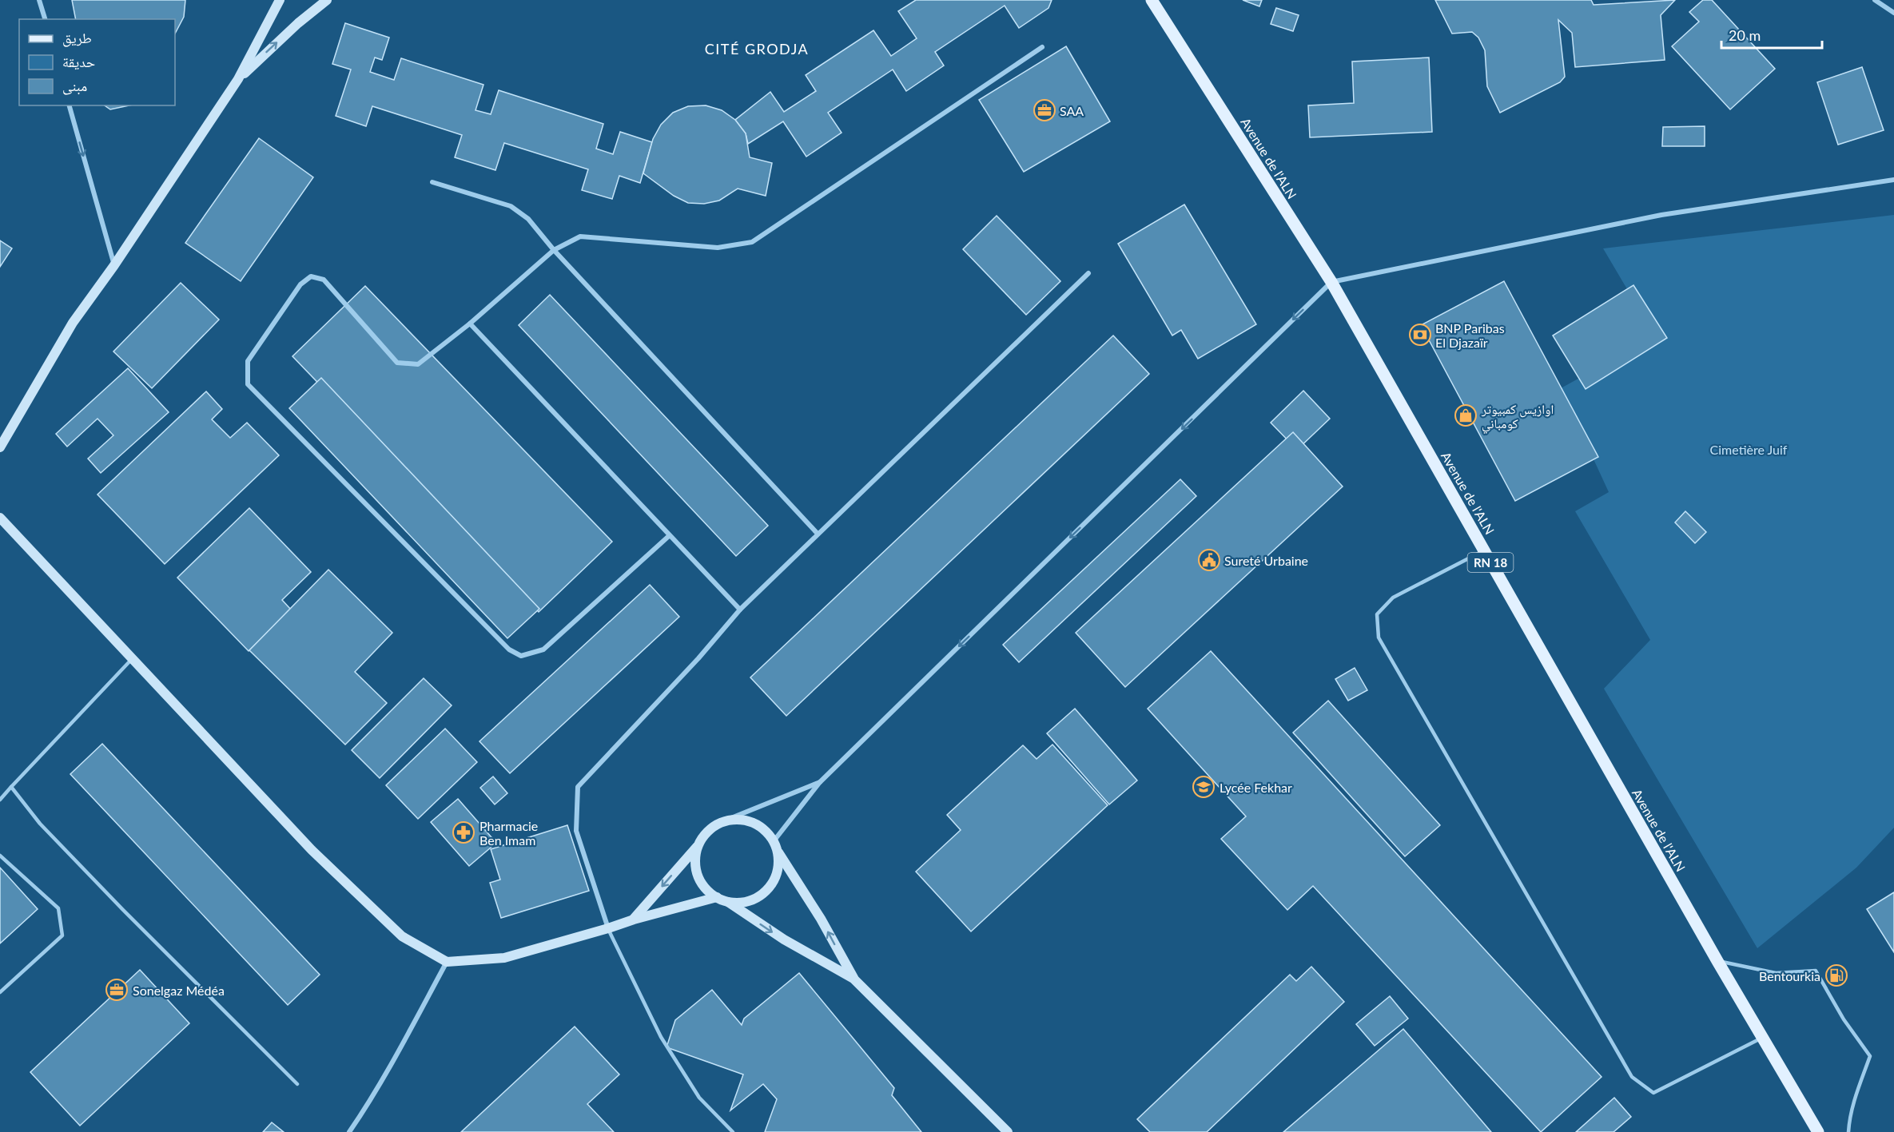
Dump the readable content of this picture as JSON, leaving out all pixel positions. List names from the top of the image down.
{
  "streets": {
    "main road": ["Avenue de l'ALN", "RN 18"]
  },
  "districts": ["CITÉ GRODJA"],
  "parks": ["Cimetière Juif"],
  "places": {
    "office": ["SAA", "Sonelgaz Médéa"],
    "bank": ["BNP Paribas El Djazaïr"],
    "shop": ["اوازيس كمبيوتر كومباني"],
    "public building": ["Sureté Urbaine"],
    "school or university": ["Lycée Fekhar"],
    "pharmacy": ["Pharmacie Ben Imam"],
    "fuel station": ["Bentourkia"]
  },
  "legend": ["طريق", "حديقة", "مبنى"],
  "scale_bar": "20 m"
}
